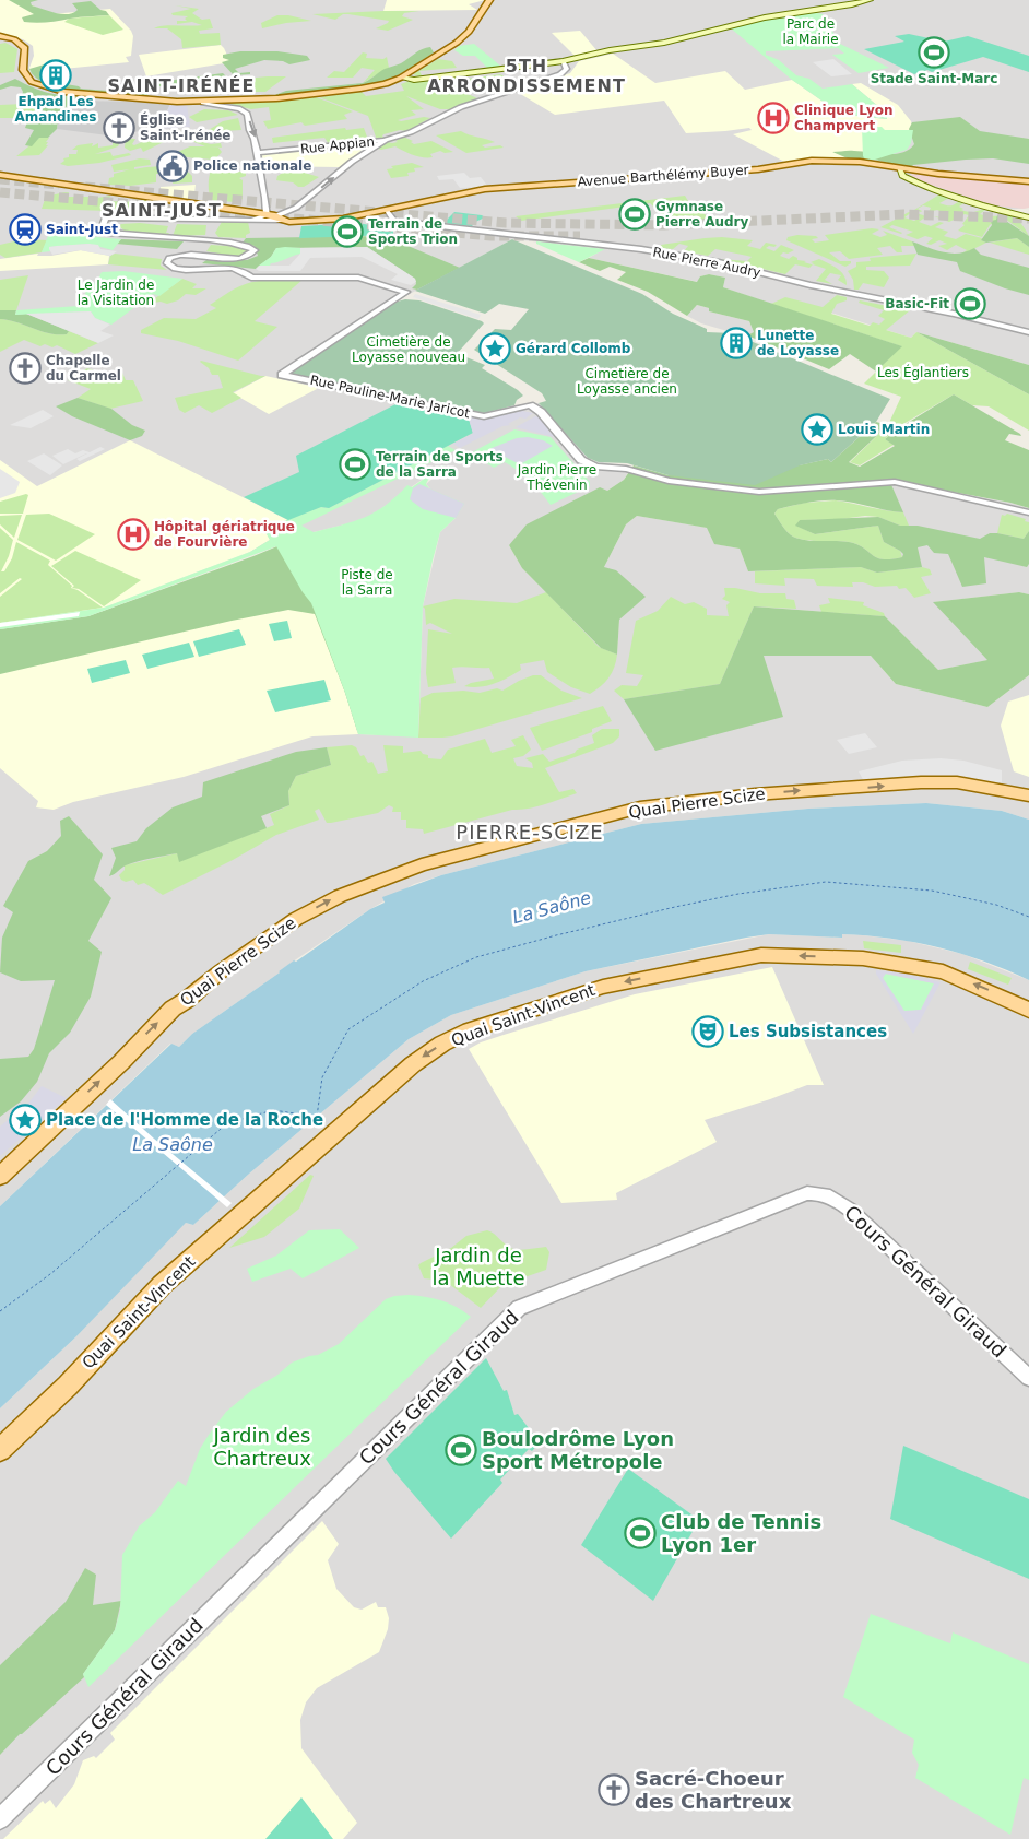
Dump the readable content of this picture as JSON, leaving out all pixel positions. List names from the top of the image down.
{
  "streets": {
    "main road": ["Avenue Barthélémy Buyer", "Quai Pierre Scize", "Quai Saint-Vincent"],
    "street": [
      "Rue Appian",
      "Rue Pierre Audry",
      "Rue Pauline-Marie Jaricot",
      "Cours Général Giraud"
    ]
  },
  "crossings": [
    ["Avenue Barthélémy Buyer", "Rue Pierre Audry"],
    ["Avenue Barthélémy Buyer", "Rue Pauline-Marie Jaricot"]
  ],
  "one_way": ["Quai Pierre Scize", "Quai Saint-Vincent"],
  "districts": [
    "5TH ARRONDISSEMENT",
    "SAINT-IRÉNÉE",
    "SAINT-JUST",
    "PIERRE-SCIZE"
  ],
  "water": ["La Saône"],
  "parks": [
    "Parc de la Mairie",
    "Le Jardin de la Visitation",
    "Cimetière de Loyasse nouveau",
    "Les Églantiers",
    "Cimetière de Loyasse ancien",
    "Jardin Pierre Thévenin",
    "Piste de la Sarra",
    "Jardin de la Muette",
    "Jardin des Chartreux"
  ],
  "places": {
    "sports": [
      "Stade Saint-Marc",
      "Gymnase Pierre Audry",
      "Terrain de Sports Trion",
      "Basic-Fit",
      "Terrain de Sports de la Sarra",
      "Boulodrôme Lyon Sport Métropole",
      "Club de Tennis Lyon 1er"
    ],
    "building": ["Ehpad Les Amandines", "Lunette de Loyasse"],
    "hospital": ["Clinique Lyon Champvert", "Hôpital gériatrique de Fourvière"],
    "church": ["Église Saint-Irénée", "Chapelle du Carmel", "Sacré-Choeur des Chartreux"],
    "public building": ["Police nationale"],
    "station": ["Saint-Just"],
    "place": ["Gérard Collomb", "Louis Martin", "Place de l'Homme de la Roche"],
    "theatre": ["Les Subsistances"]
  }
}
